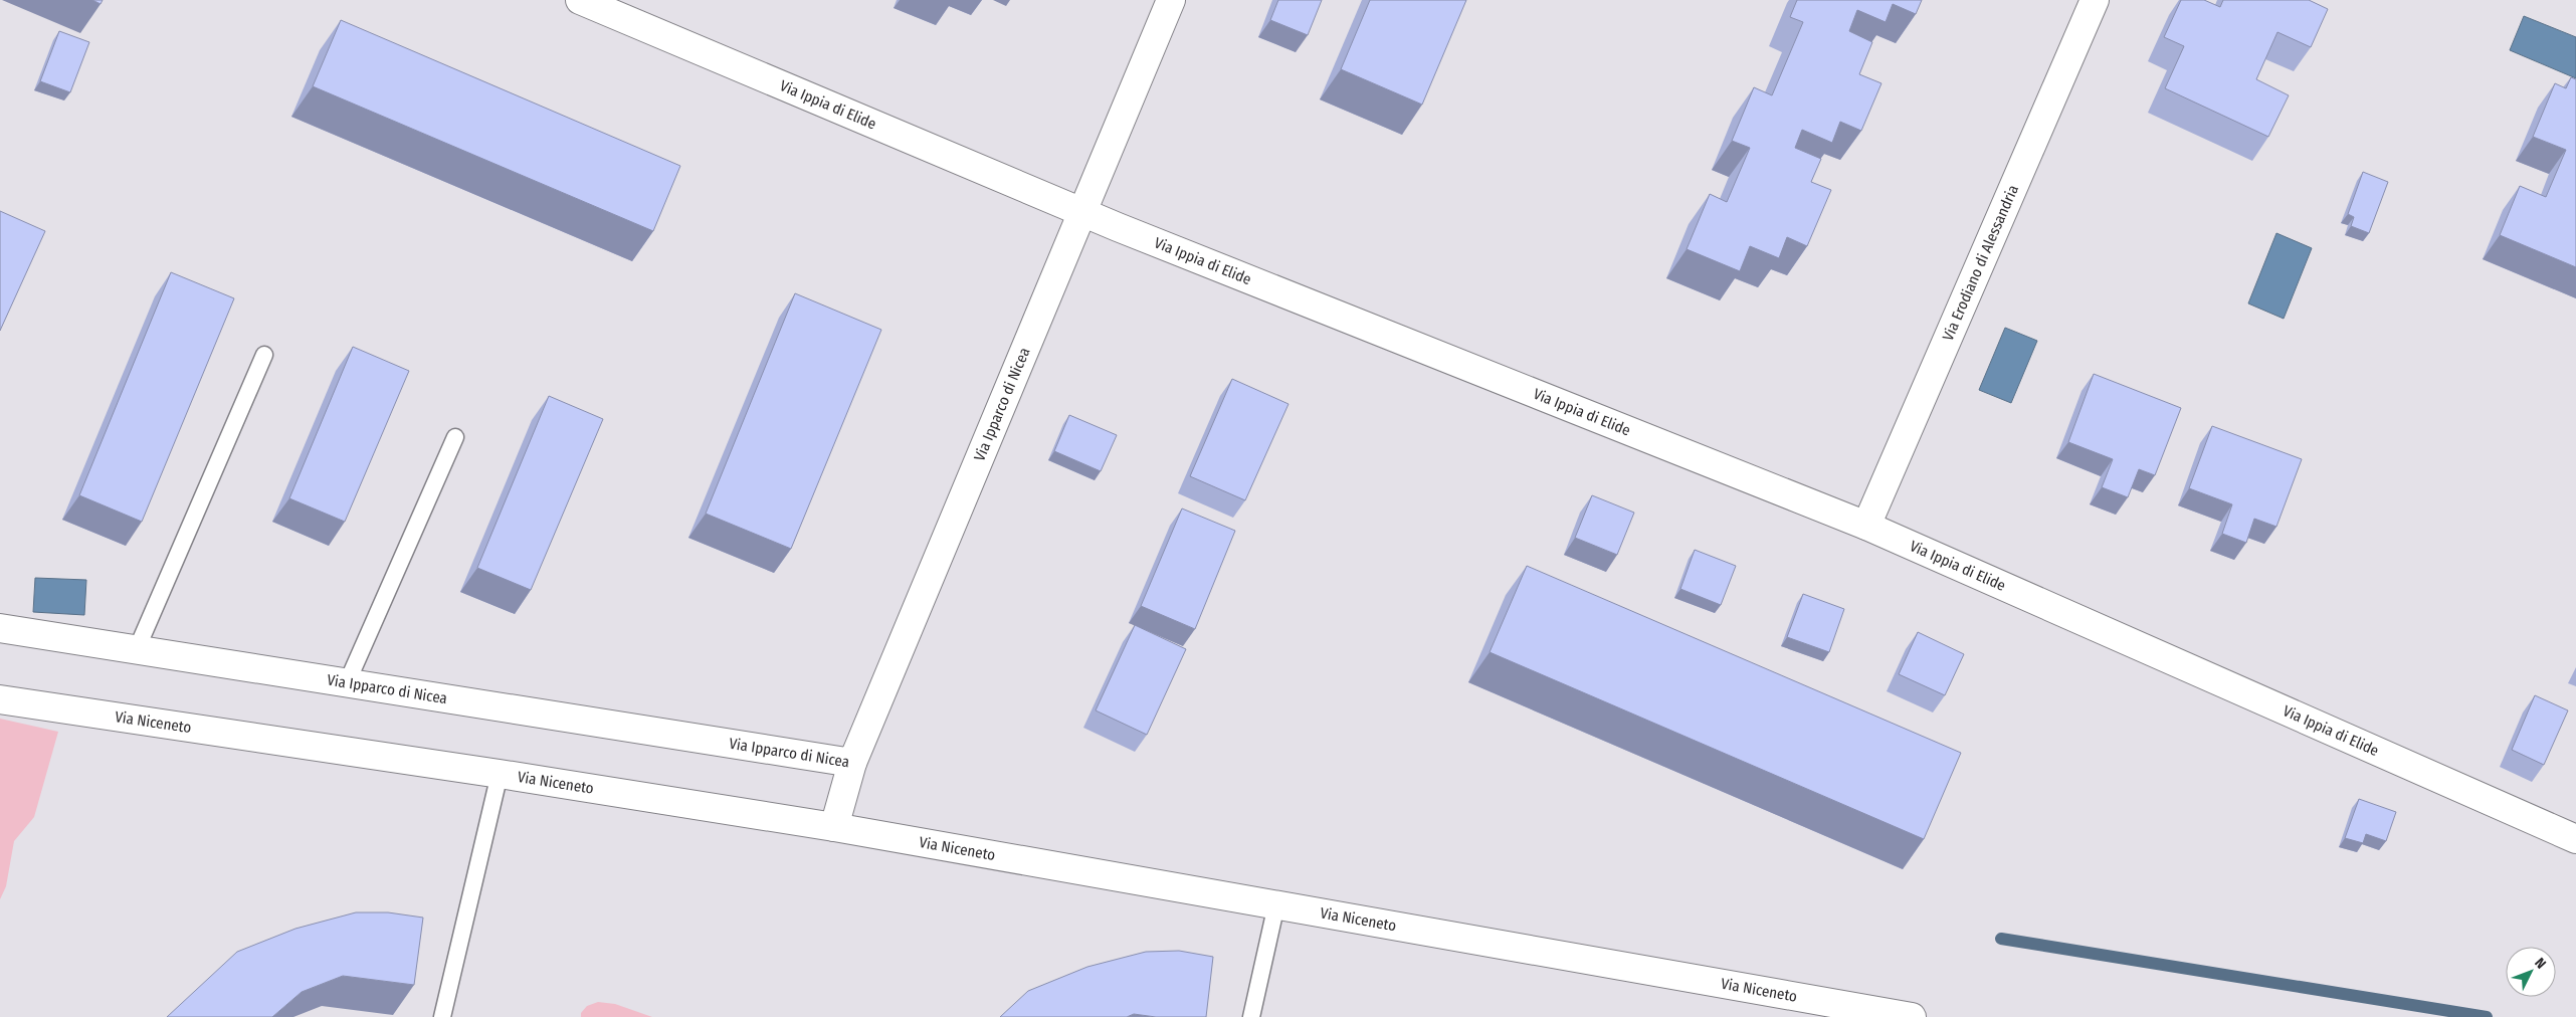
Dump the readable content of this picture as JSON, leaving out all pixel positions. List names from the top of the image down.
{
  "streets": {
    "street": [
      "Via Ippia di Elide",
      "Via Erodiano di Alessandria",
      "Via Ipparco di Nicea",
      "Via Niceneto"
    ]
  },
  "crossings": [
    ["Via Ippia di Elide", "Via Erodiano di Alessandria"],
    ["Via Ippia di Elide", "Via Ipparco di Nicea"]
  ],
  "north": "top right"
}
